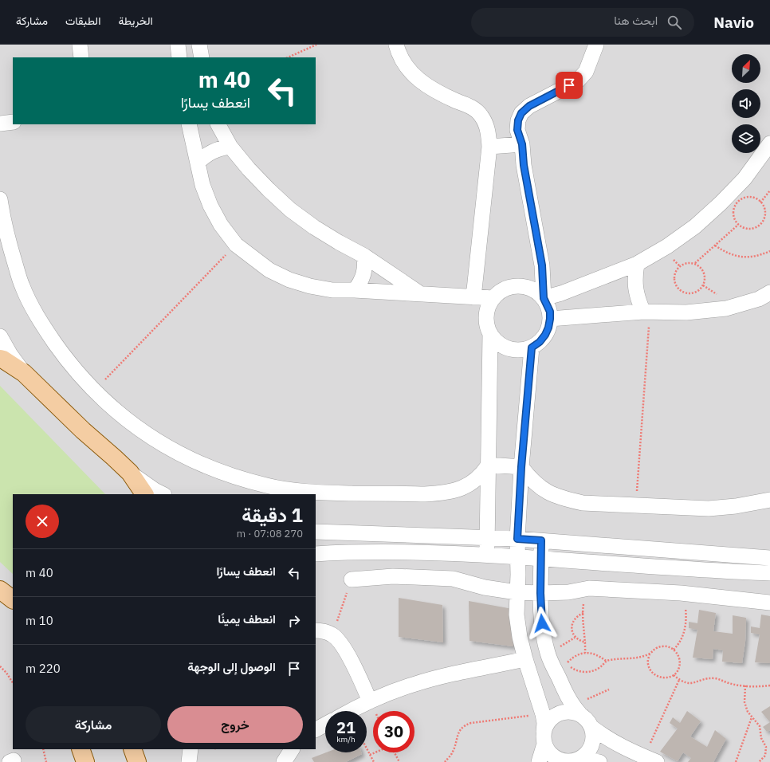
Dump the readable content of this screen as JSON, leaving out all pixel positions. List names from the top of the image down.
{
  "north": "top right",
  "page": {
    "header": "Navio",
    "search": "ابحث هنا",
    "nav": ["الخريطة", "الطبقات", "مشاركة"],
    "turn": ["40 m", "انعطف يسارًا"],
    "heading": ["1 دقيقة", "270 m · 07:08"],
    "list": [
      {
        "name": "انعطف يسارًا",
        "value": "40 m"
      },
      {
        "name": "انعطف يمينًا",
        "value": "10 m"
      },
      {
        "name": "الوصول إلى الوجهة",
        "value": "220 m"
      }
    ],
    "buttons": ["خروج", "مشاركة"],
    "speed": "21 km/h",
    "limit": "30"
  }
}
